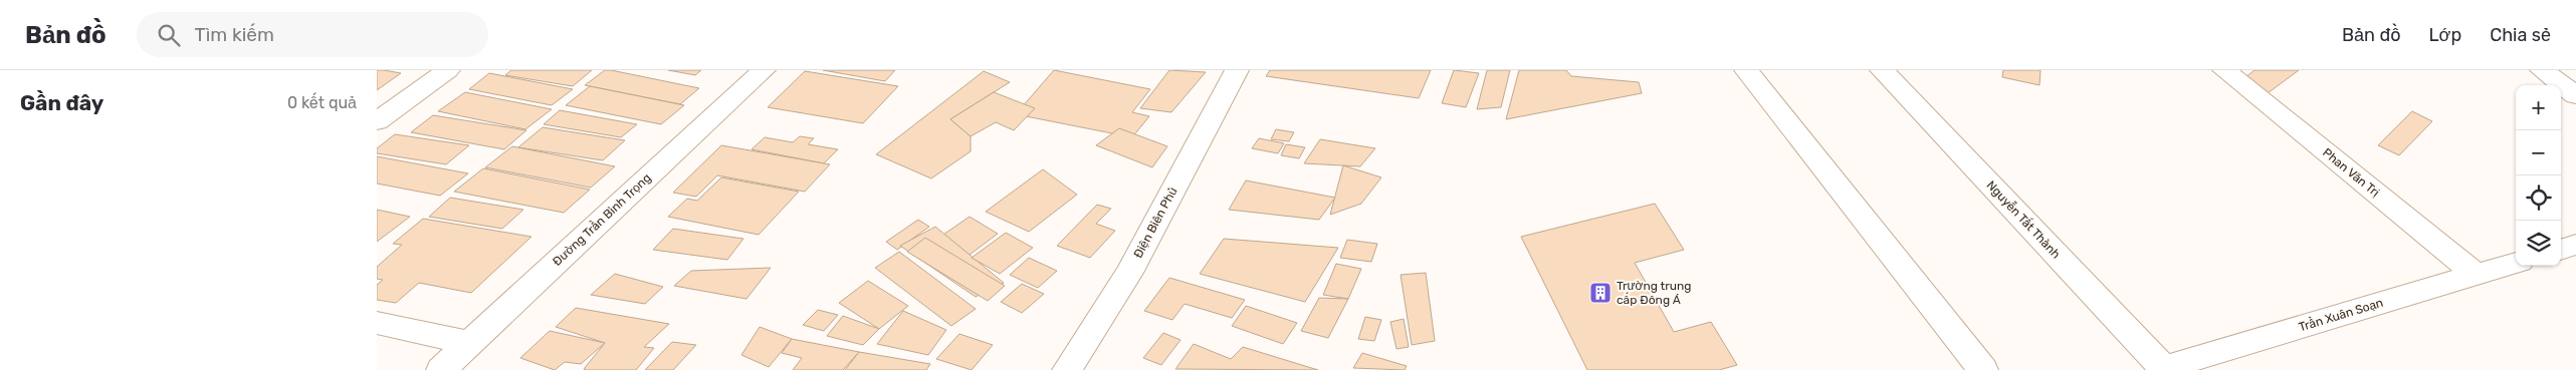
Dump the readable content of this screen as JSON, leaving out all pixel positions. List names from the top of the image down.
{
  "streets": {
    "street": [
      "Phan Văn Trị",
      "Đường Trần Bình Trọng",
      "Nguyễn Tất Thành",
      "Điện Biên Phủ",
      "Trần Xuân Soạn"
    ]
  },
  "crossings": [
    ["Phan Văn Trị", "Trần Xuân Soạn"],
    ["Nguyễn Tất Thành", "Trần Xuân Soạn"]
  ],
  "places": {
    "building": ["Trường trung cấp Đông Á"]
  },
  "page": {
    "header": "Bản đồ",
    "search": "Tìm kiếm",
    "nav": ["Bản đồ", "Lớp", "Chia sẻ"],
    "heading": ["Gần đây", "0 kết quả"],
    "map_buttons": ["+", "−"]
  }
}
